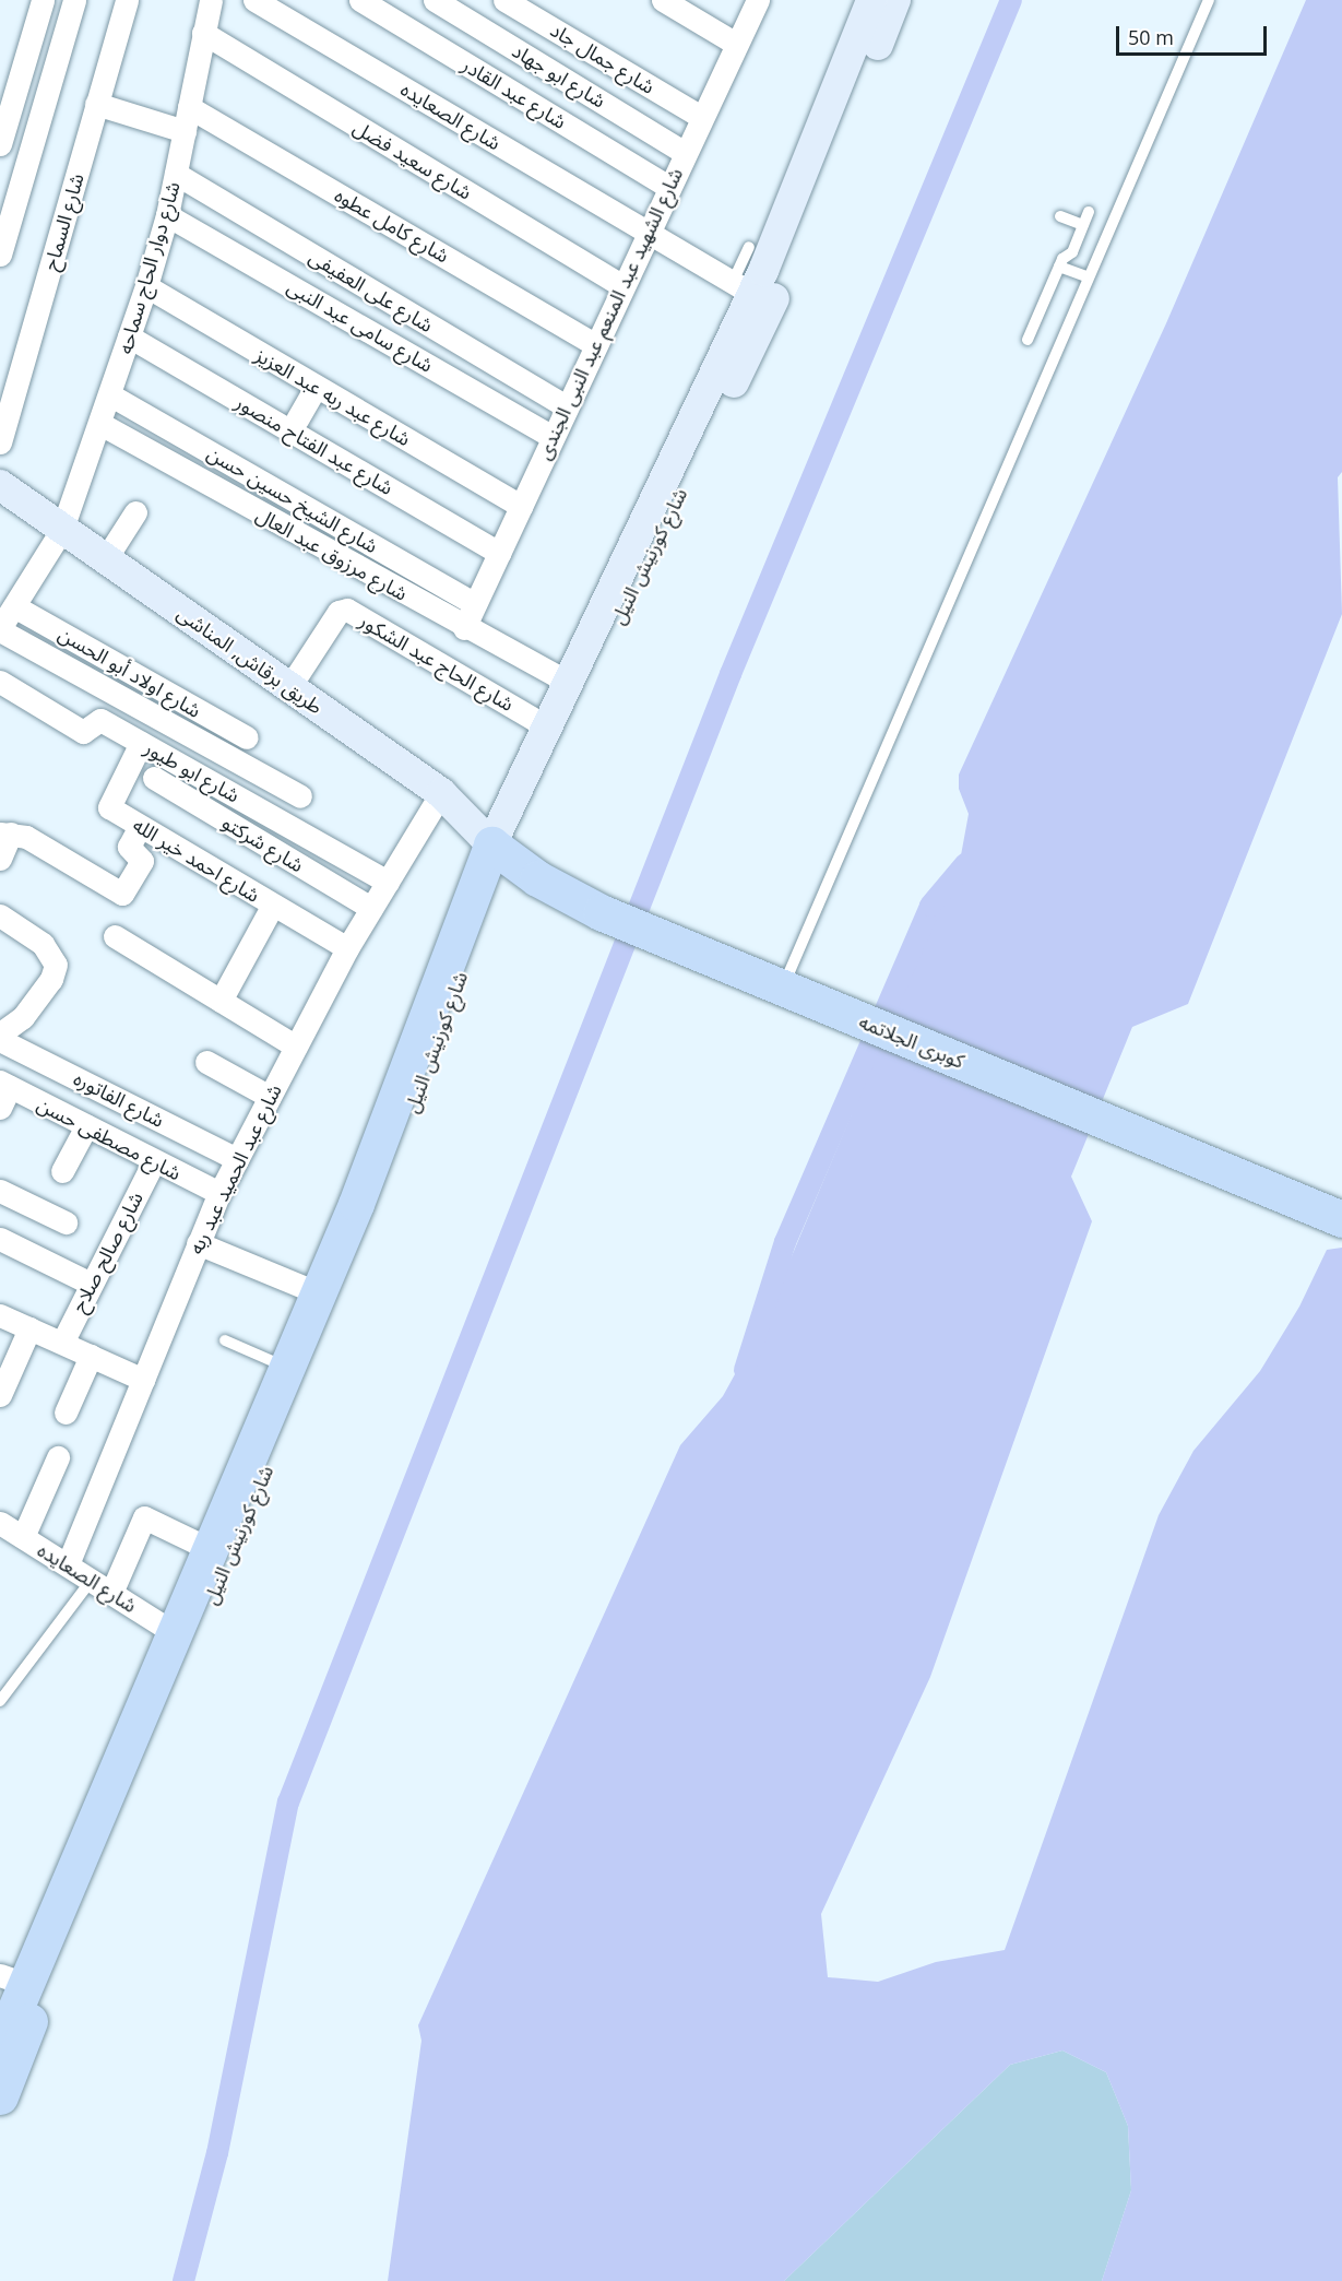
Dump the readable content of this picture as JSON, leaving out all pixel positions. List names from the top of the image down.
{
  "streets": {
    "main road": ["شارع كورنيش النيل", "طريق برقاش, المناشى", "كوبرى الجلاتمه"],
    "street": [
      "شارع جمال جاد",
      "شارع ابو جهاد",
      "شارع عبد القادر",
      "شارع الصعايده",
      "شارع سعيد فضل",
      "شارع السماح",
      "شارع كامل عطوه",
      "شارع دوار الحاج سماحه",
      "شارع على العفيفى",
      "شارع الشهيد عبد المنعم عبد النبى الجندى",
      "شارع سامى عبد النبى",
      "شارع عبد ربه عبد العزيز",
      "شارع عبد الفتاح منصور",
      "شارع الشيخ حسين حسن",
      "شارع مرزوق عبد العال",
      "شارع الحاج عبد الشكور",
      "شارع اولاد أبو الحسن",
      "شارع ابو طيور",
      "شارع شركتو",
      "شارع احمد خير الله",
      "شارع الفاتوره",
      "شارع مصطفى حسن",
      "شارع عبد الحميد عبد ربه",
      "شارع صالح صلاح"
    ]
  },
  "crossings": [
    ["شارع جمال جاد", "شارع الشهيد عبد المنعم عبد النبى الجندى"],
    ["شارع ابو جهاد", "شارع الشهيد عبد المنعم عبد النبى الجندى"],
    ["شارع عبد القادر", "شارع الشهيد عبد المنعم عبد النبى الجندى"],
    ["شارع الصعايده", "شارع الشهيد عبد المنعم عبد النبى الجندى"],
    ["شارع الصعايده", "شارع كورنيش النيل"],
    ["شارع الصعايده", "شارع عبد الحميد عبد ربه"],
    ["شارع سعيد فضل", "شارع دوار الحاج سماحه"],
    ["شارع سعيد فضل", "شارع الشهيد عبد المنعم عبد النبى الجندى"],
    ["شارع كامل عطوه", "شارع دوار الحاج سماحه"],
    ["شارع كامل عطوه", "شارع الشهيد عبد المنعم عبد النبى الجندى"],
    ["شارع دوار الحاج سماحه", "شارع على العفيفى"],
    ["شارع دوار الحاج سماحه", "شارع سامى عبد النبى"],
    ["شارع دوار الحاج سماحه", "شارع عبد ربه عبد العزيز"],
    ["شارع دوار الحاج سماحه", "شارع عبد الفتاح منصور"],
    ["شارع دوار الحاج سماحه", "شارع الشيخ حسين حسن"],
    ["شارع دوار الحاج سماحه", "شارع مرزوق عبد العال"],
    ["شارع دوار الحاج سماحه", "طريق برقاش, المناشى"],
    ["شارع دوار الحاج سماحه", "شارع اولاد أبو الحسن"],
    ["شارع على العفيفى", "شارع الشهيد عبد المنعم عبد النبى الجندى"],
    ["شارع الشهيد عبد المنعم عبد النبى الجندى", "شارع سامى عبد النبى"],
    ["شارع الشهيد عبد المنعم عبد النبى الجندى", "شارع عبد ربه عبد العزيز"],
    ["شارع الشهيد عبد المنعم عبد النبى الجندى", "شارع عبد الفتاح منصور"],
    ["شارع الشهيد عبد المنعم عبد النبى الجندى", "شارع الشيخ حسين حسن"],
    ["شارع الشهيد عبد المنعم عبد النبى الجندى", "شارع مرزوق عبد العال"],
    ["شارع مرزوق عبد العال", "شارع كورنيش النيل"],
    ["شارع كورنيش النيل", "طريق برقاش, المناشى"],
    ["شارع كورنيش النيل", "شارع الحاج عبد الشكور"],
    ["شارع كورنيش النيل", "كوبرى الجلاتمه"],
    ["طريق برقاش, المناشى", "شارع الحاج عبد الشكور"],
    ["طريق برقاش, المناشى", "كوبرى الجلاتمه"],
    ["طريق برقاش, المناشى", "شارع عبد الحميد عبد ربه"],
    ["شارع ابو طيور", "شارع احمد خير الله"],
    ["شارع ابو طيور", "شارع عبد الحميد عبد ربه"],
    ["شارع شركتو", "شارع عبد الحميد عبد ربه"],
    ["شارع احمد خير الله", "شارع عبد الحميد عبد ربه"],
    ["شارع الفاتوره", "شارع عبد الحميد عبد ربه"],
    ["شارع مصطفى حسن", "شارع عبد الحميد عبد ربه"],
    ["شارع مصطفى حسن", "شارع صالح صلاح"]
  ],
  "scale_bar": "50 m"
}
